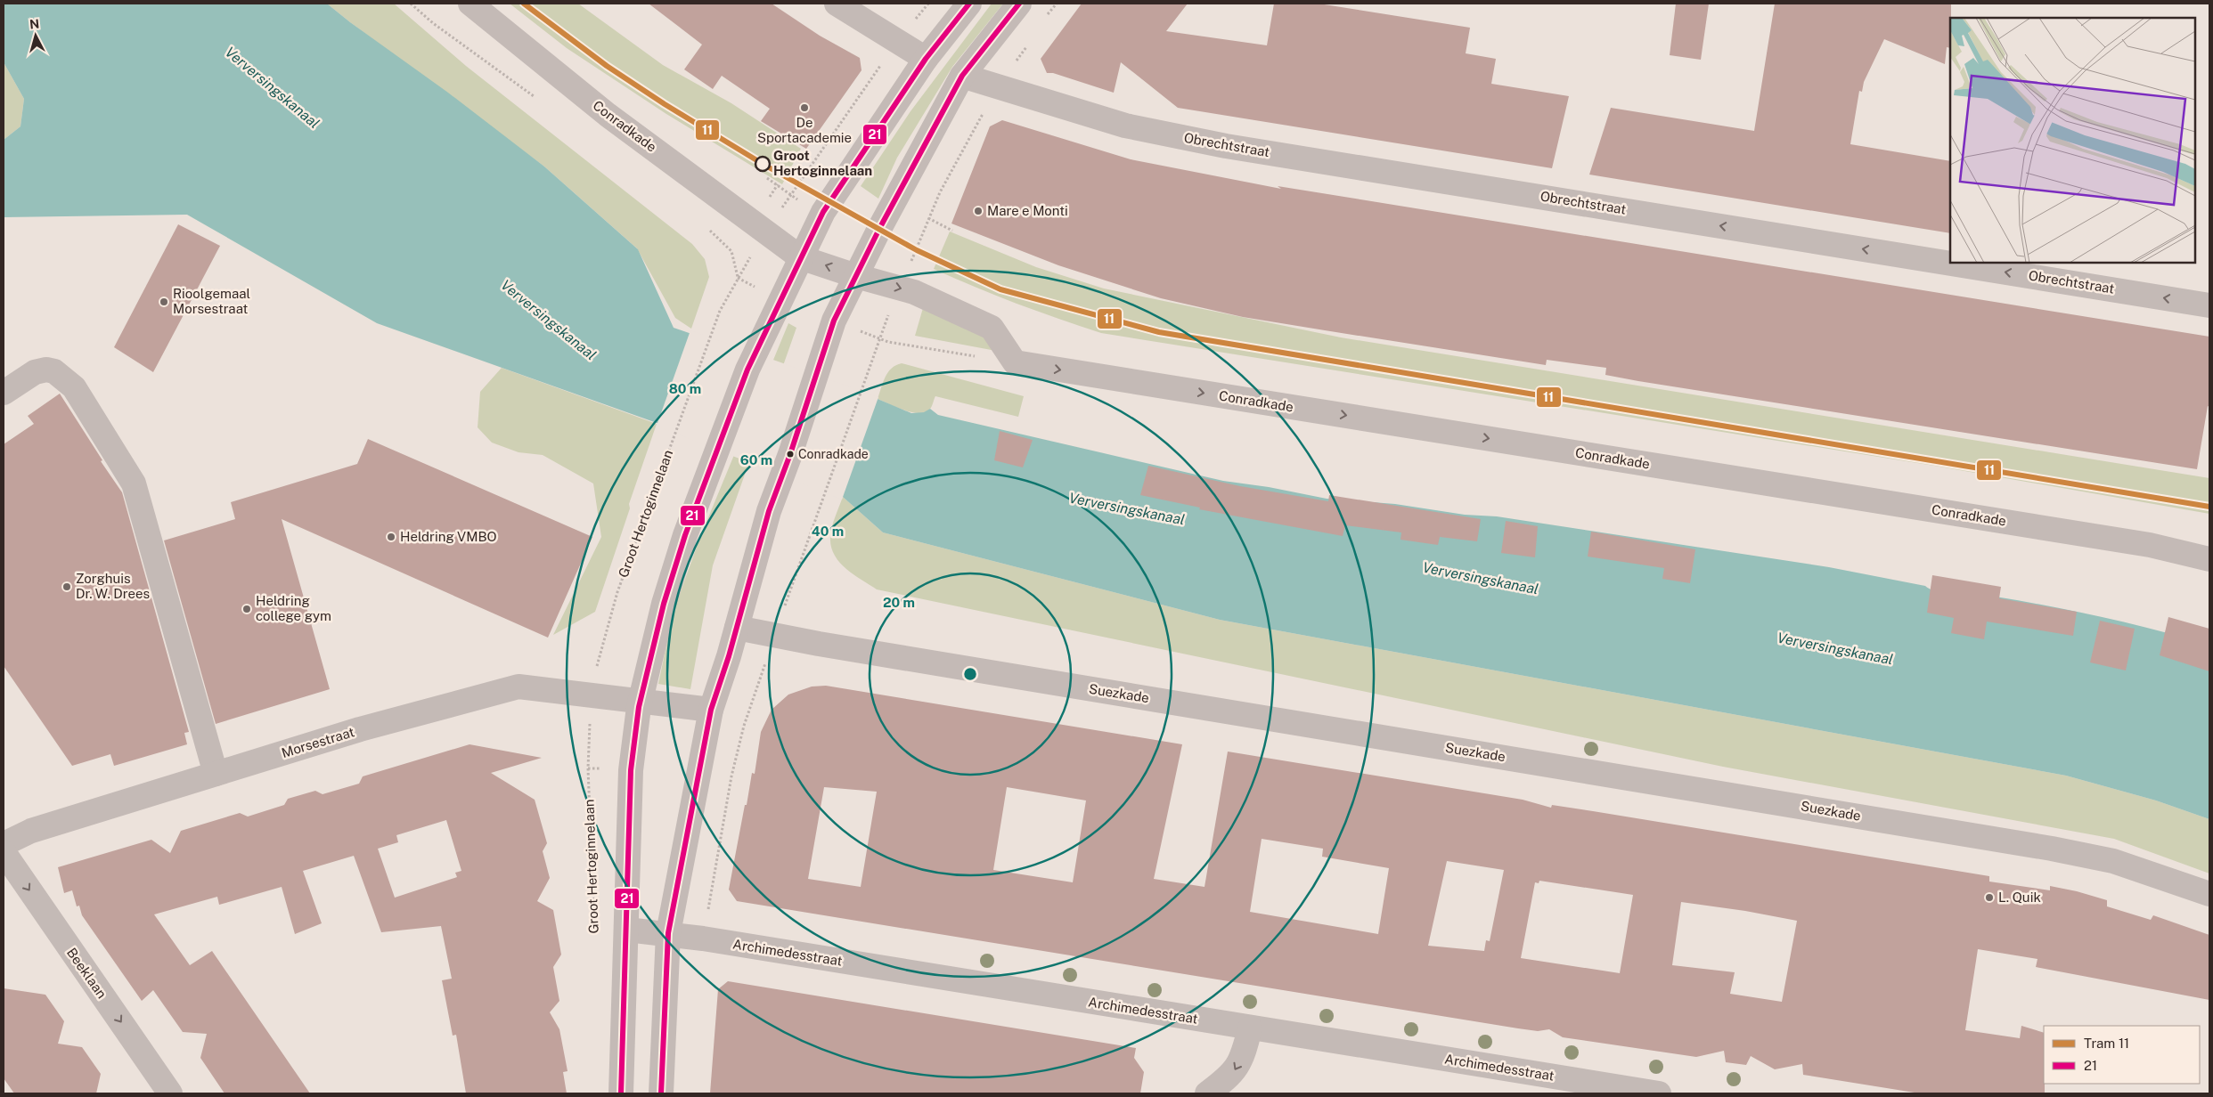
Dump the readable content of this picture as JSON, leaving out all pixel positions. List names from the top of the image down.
{
  "streets": {
    "street": [
      "Conradkade",
      "Obrechtstraat",
      "Suezkade",
      "Morsestraat",
      "Archimedesstraat",
      "Beeklaan"
    ],
    "path": ["Groot Hertoginnelaan"]
  },
  "crossings": [
    ["Conradkade", "Groot Hertoginnelaan"],
    ["Groot Hertoginnelaan", "Morsestraat"]
  ],
  "one_way": ["Conradkade", "Obrechtstraat", "Beeklaan"],
  "water": ["Verversingskanaal"],
  "places": [
    "De Sportacademie",
    "Groot Hertoginnelaan",
    "Mare e Monti",
    "Rioolgemaal Morsestraat",
    "Conradkade",
    "Heldring VMBO",
    "Zorghuis Dr. W. Drees",
    "Heldring college gym",
    "L. Quik"
  ],
  "lines": ["tram line 11", "transit line 21"],
  "legend": ["Tram 11", "21"],
  "north": "top",
  "rings": [
    "80 m",
    "60 m",
    "40 m",
    "20 m"
  ]
}
